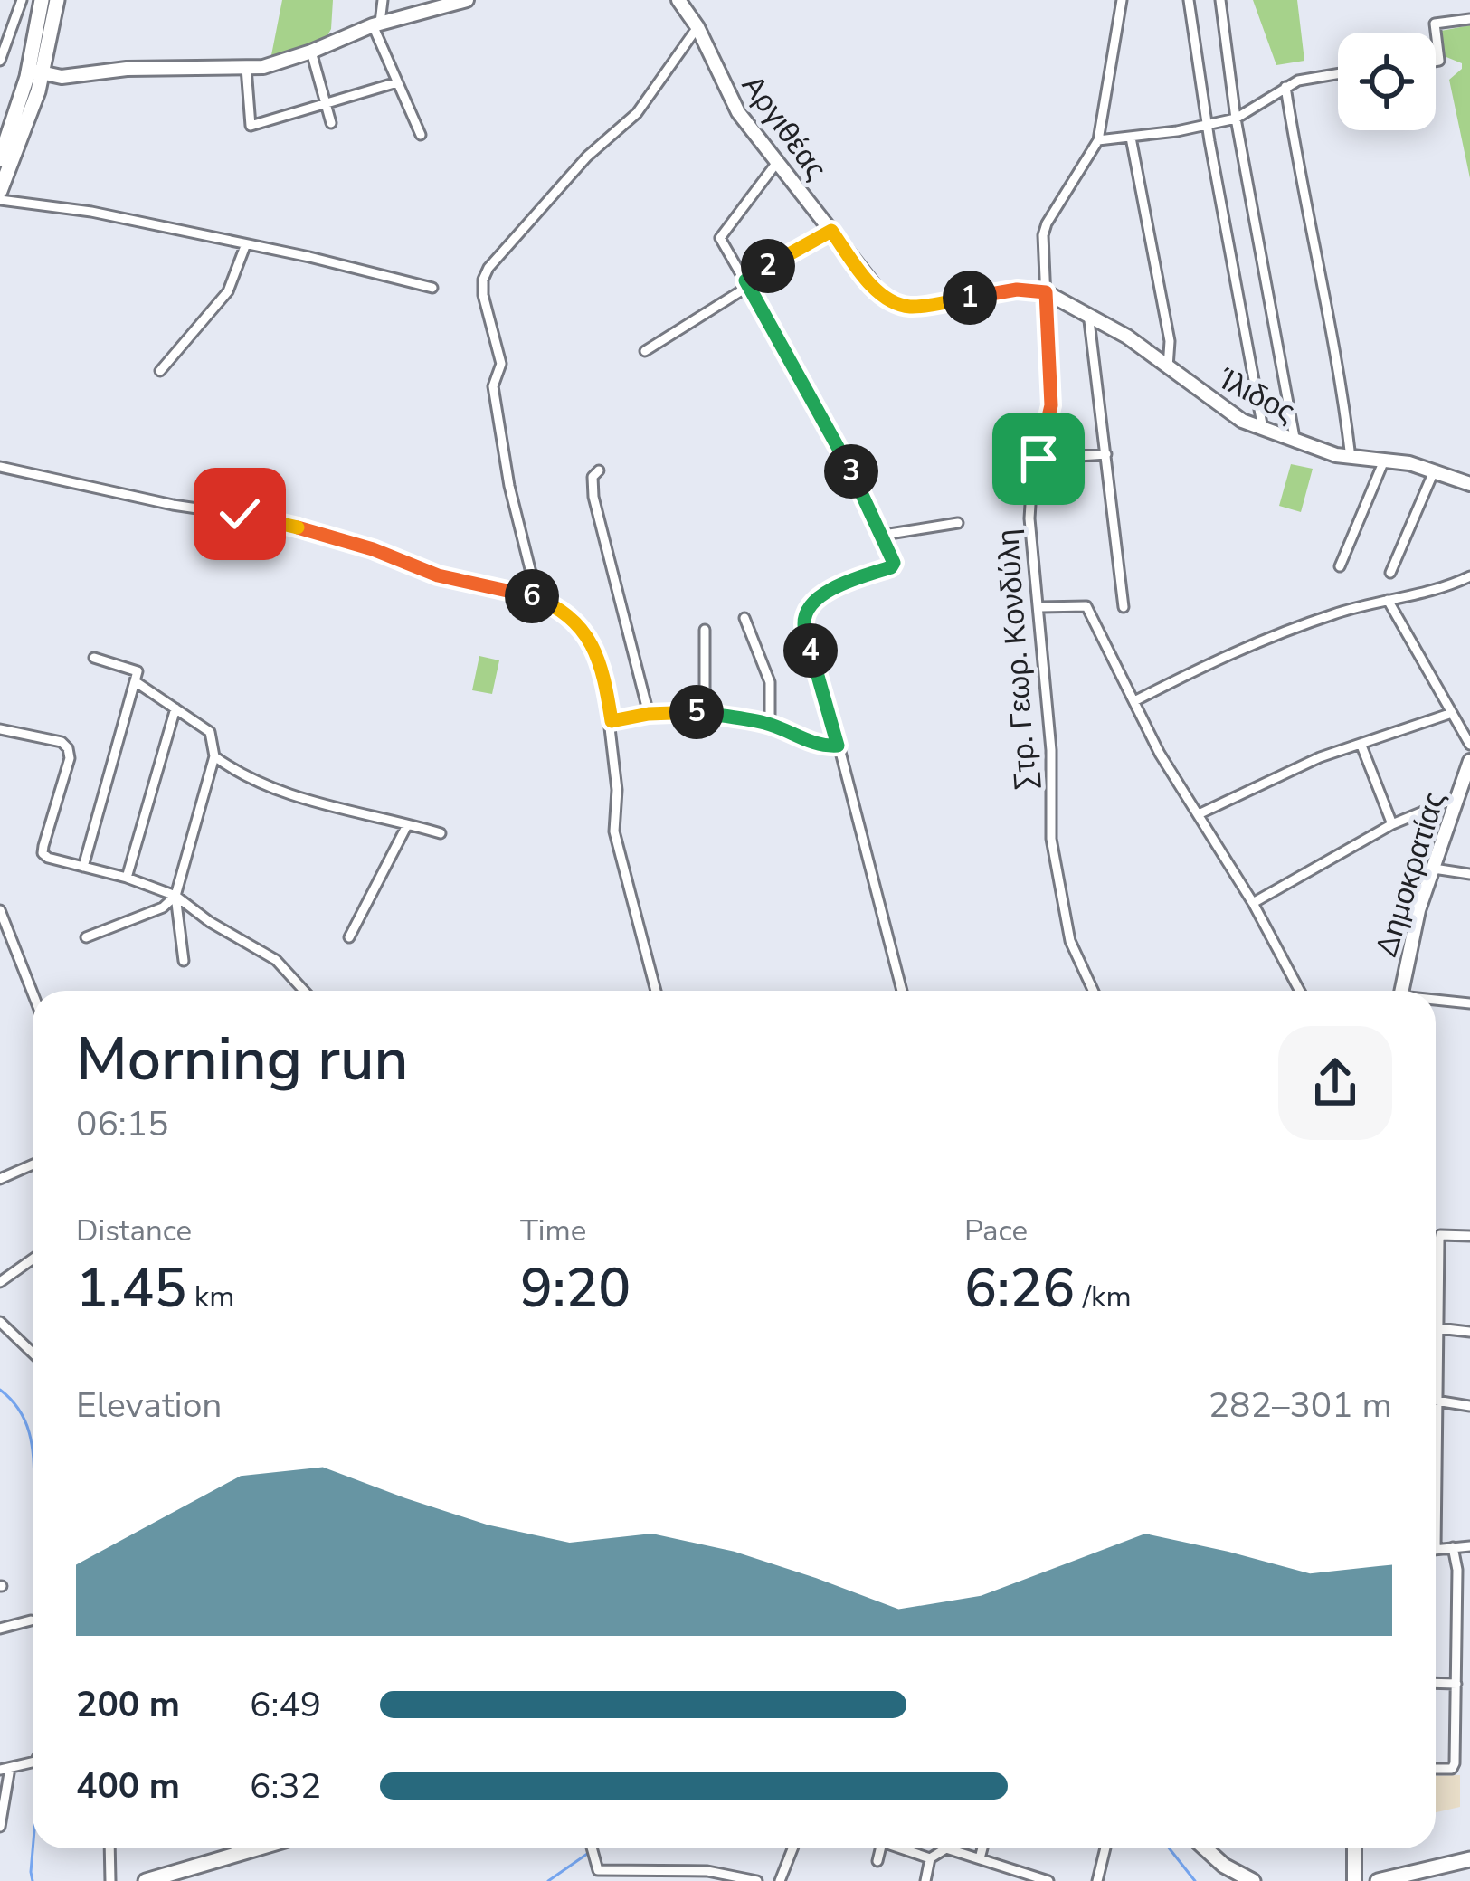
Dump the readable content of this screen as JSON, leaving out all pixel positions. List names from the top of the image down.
{
  "streets": {
    "street": [
      "Αργιθέας",
      "Ίλιδος",
      "Στρ. Γεωρ. Κονδύλη",
      "Δημοκρατίας"
    ]
  },
  "crossings": [
    ["Αργιθέας", "Ίλιδος"],
    ["Αργιθέας", "Στρ. Γεωρ. Κονδύλη"],
    ["Ίλιδος", "Στρ. Γεωρ. Κονδύλη"]
  ],
  "page": {
    "pins": [
      "2",
      "1",
      "3",
      "6",
      "4",
      "5"
    ],
    "heading": ["Morning run", "06:15"],
    "stats": [
      ["Distance", "1.45 km"],
      ["Time", "9:20"],
      ["Pace", "6:26 /km"]
    ],
    "chart": ["Elevation", "282–301 m"],
    "list": [
      {
        "name": "200 m",
        "note": "6:49"
      },
      {
        "name": "400 m",
        "note": "6:32"
      }
    ]
  }
}
